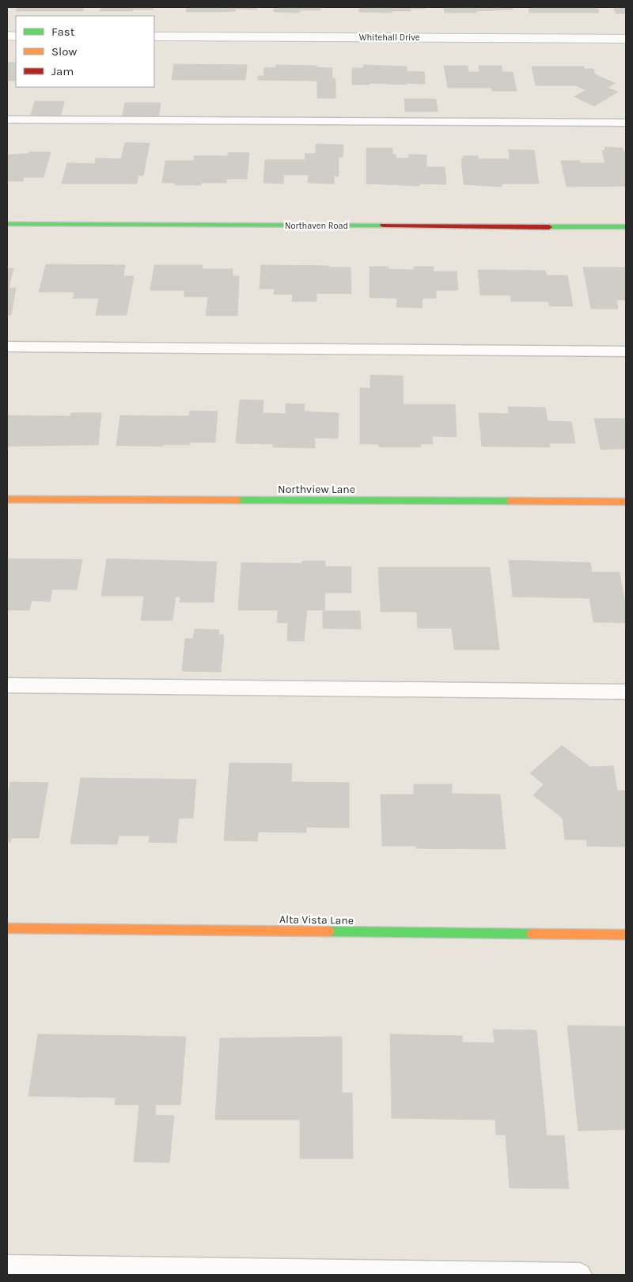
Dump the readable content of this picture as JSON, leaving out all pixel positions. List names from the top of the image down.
{
  "streets": {
    "street": [
      "Whitehall Drive",
      "Northaven Road",
      "Northview Lane",
      "Alta Vista Lane"
    ]
  },
  "legend": ["Fast", "Slow", "Jam"]
}
